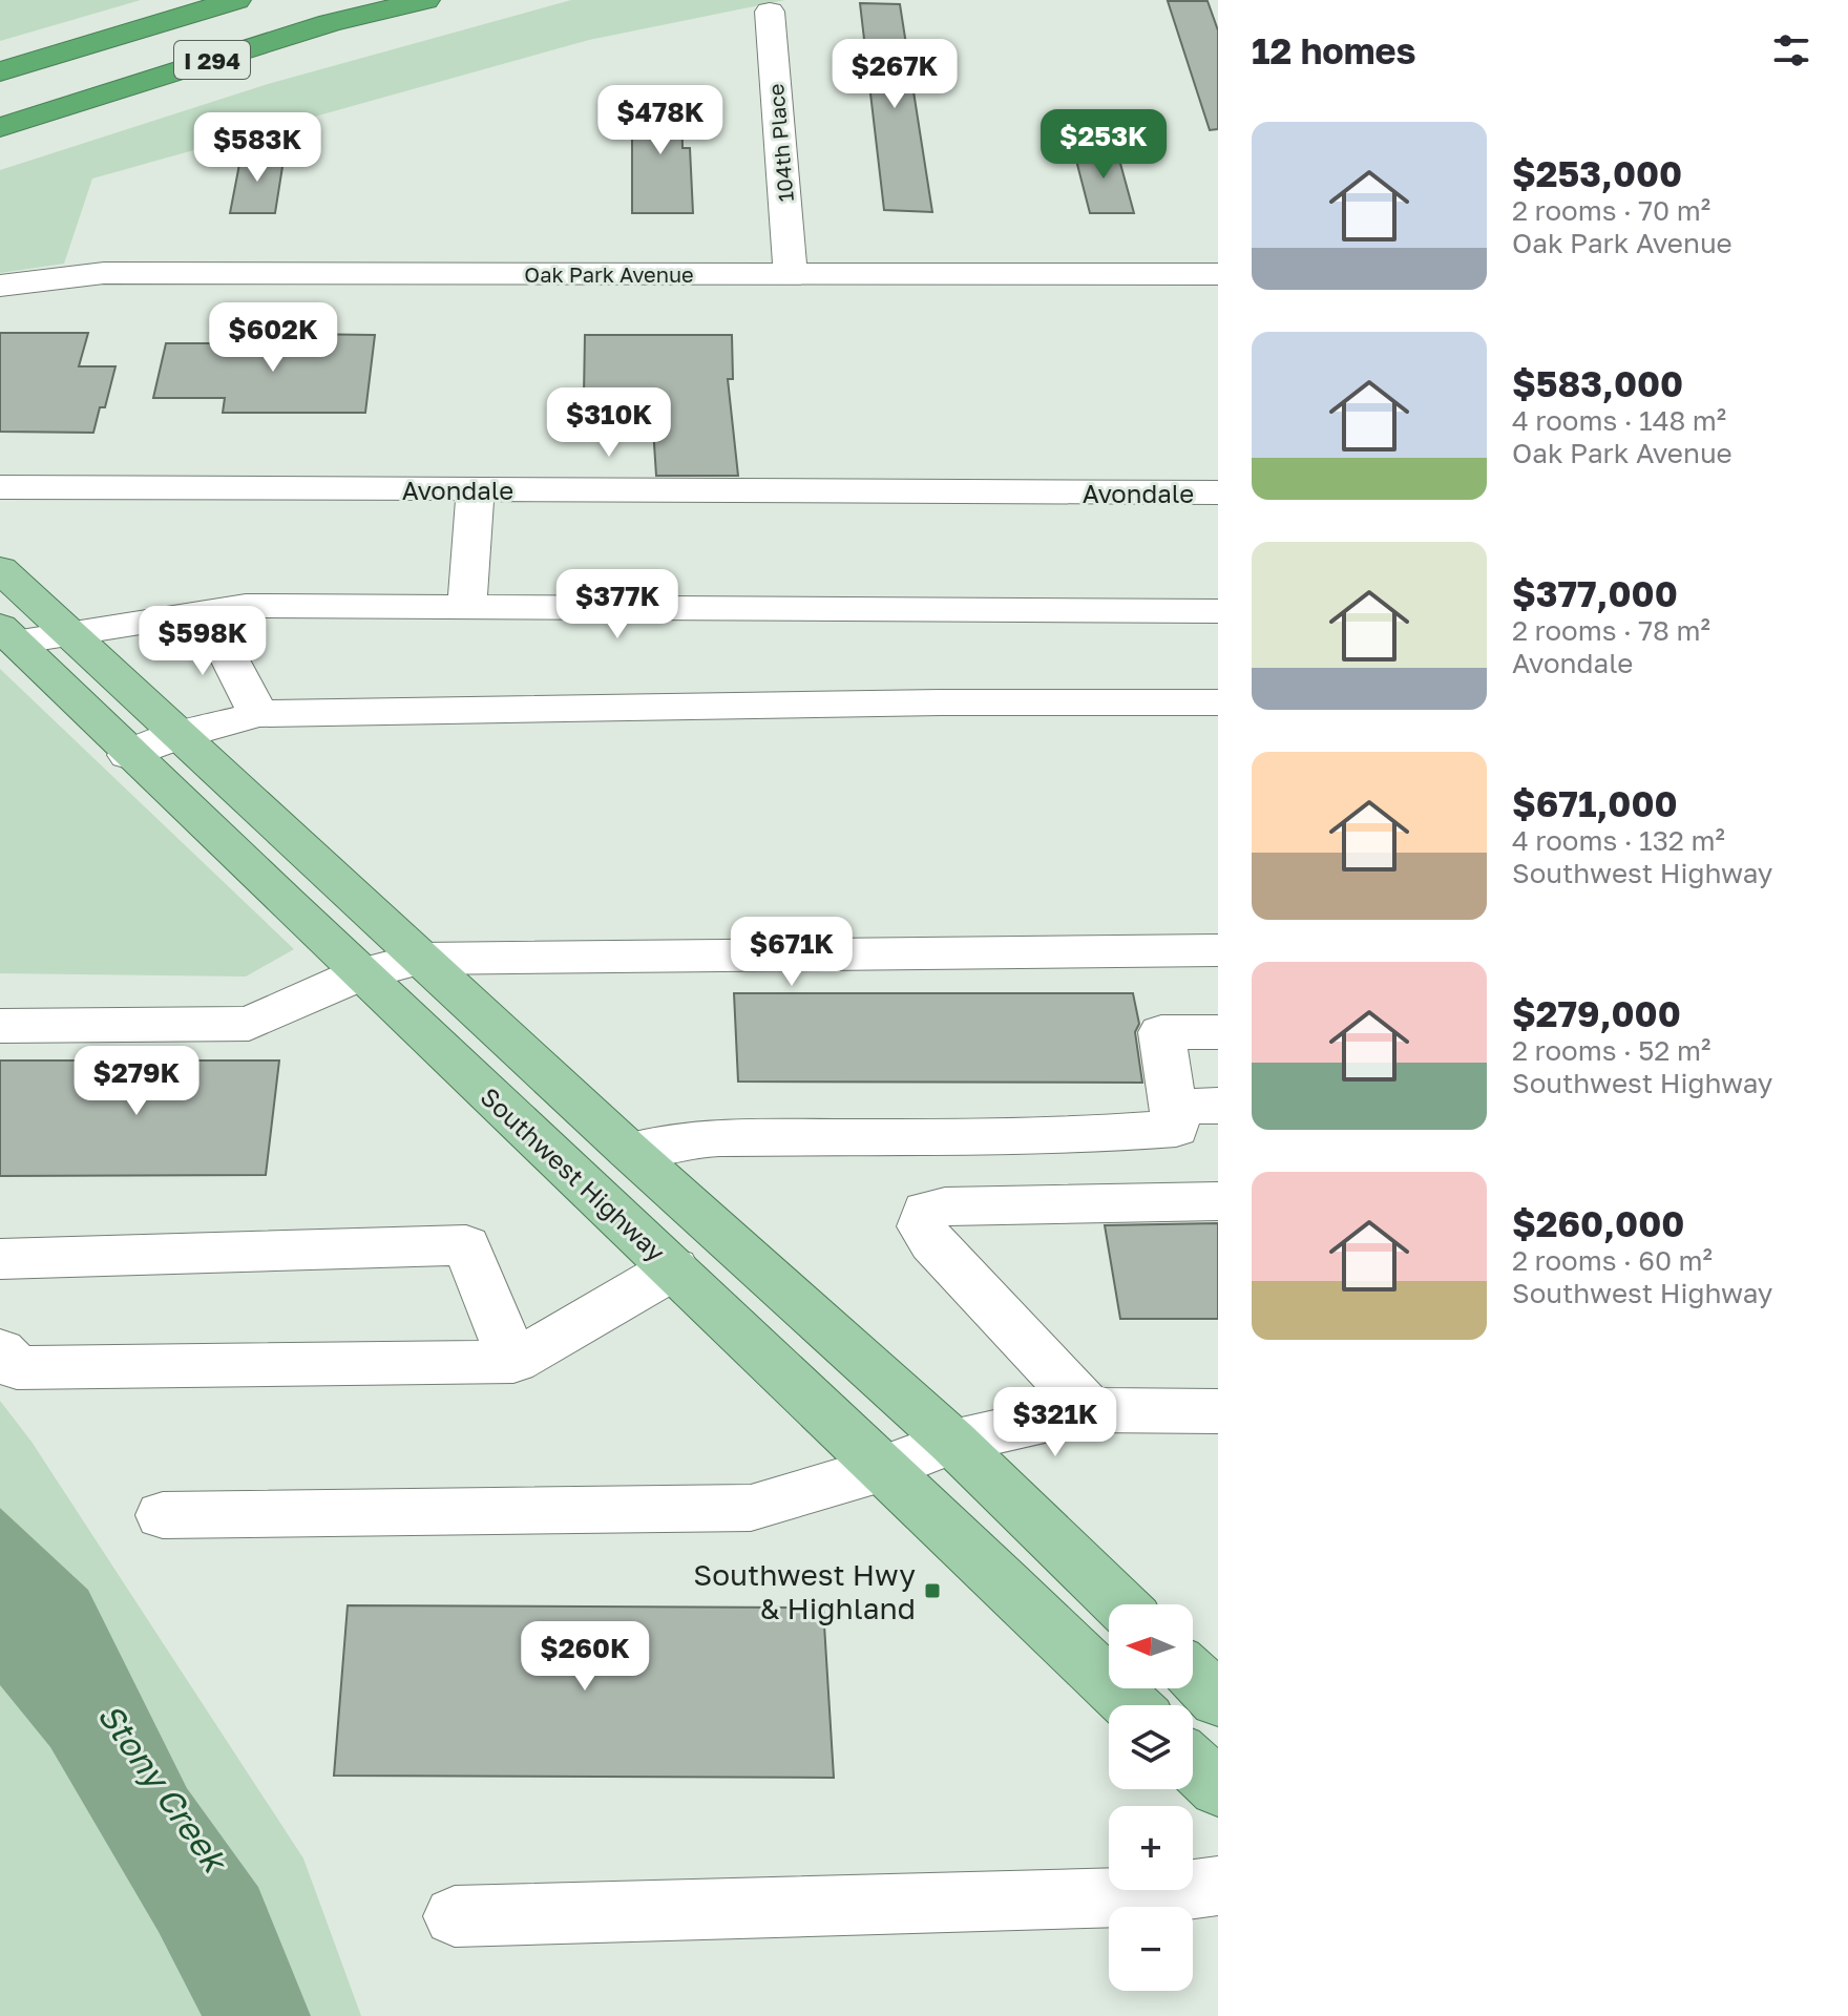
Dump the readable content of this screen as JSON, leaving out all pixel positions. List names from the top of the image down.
{
  "streets": {
    "highway": ["I 294"],
    "main road": ["Southwest Highway"],
    "street": ["104th Place", "Oak Park Avenue", "Avondale"]
  },
  "crossings": [
    ["104th Place", "Oak Park Avenue"]
  ],
  "water": ["Stony Creek"],
  "places": {
    "transit": ["Southwest Hwy & Highland"]
  },
  "north": "left",
  "page": {
    "heading": "12 homes",
    "price": [
      "$267K",
      "$478K",
      "$253K",
      "$583K",
      "$602K",
      "$310K",
      "$377K",
      "$598K",
      "$671K",
      "$279K",
      "$321K",
      "$260K"
    ],
    "list": [
      {
        "name": "$253,000",
        "note": "2 rooms · 70 m² · Oak Park Avenue"
      },
      {
        "name": "$583,000",
        "note": "4 rooms · 148 m² · Oak Park Avenue"
      },
      {
        "name": "$377,000",
        "note": "2 rooms · 78 m² · Avondale"
      },
      {
        "name": "$671,000",
        "note": "4 rooms · 132 m² · Southwest Highway"
      },
      {
        "name": "$279,000",
        "note": "2 rooms · 52 m² · Southwest Highway"
      },
      {
        "name": "$260,000",
        "note": "2 rooms · 60 m² · Southwest Highway"
      }
    ],
    "map_buttons": ["+", "−"]
  }
}
